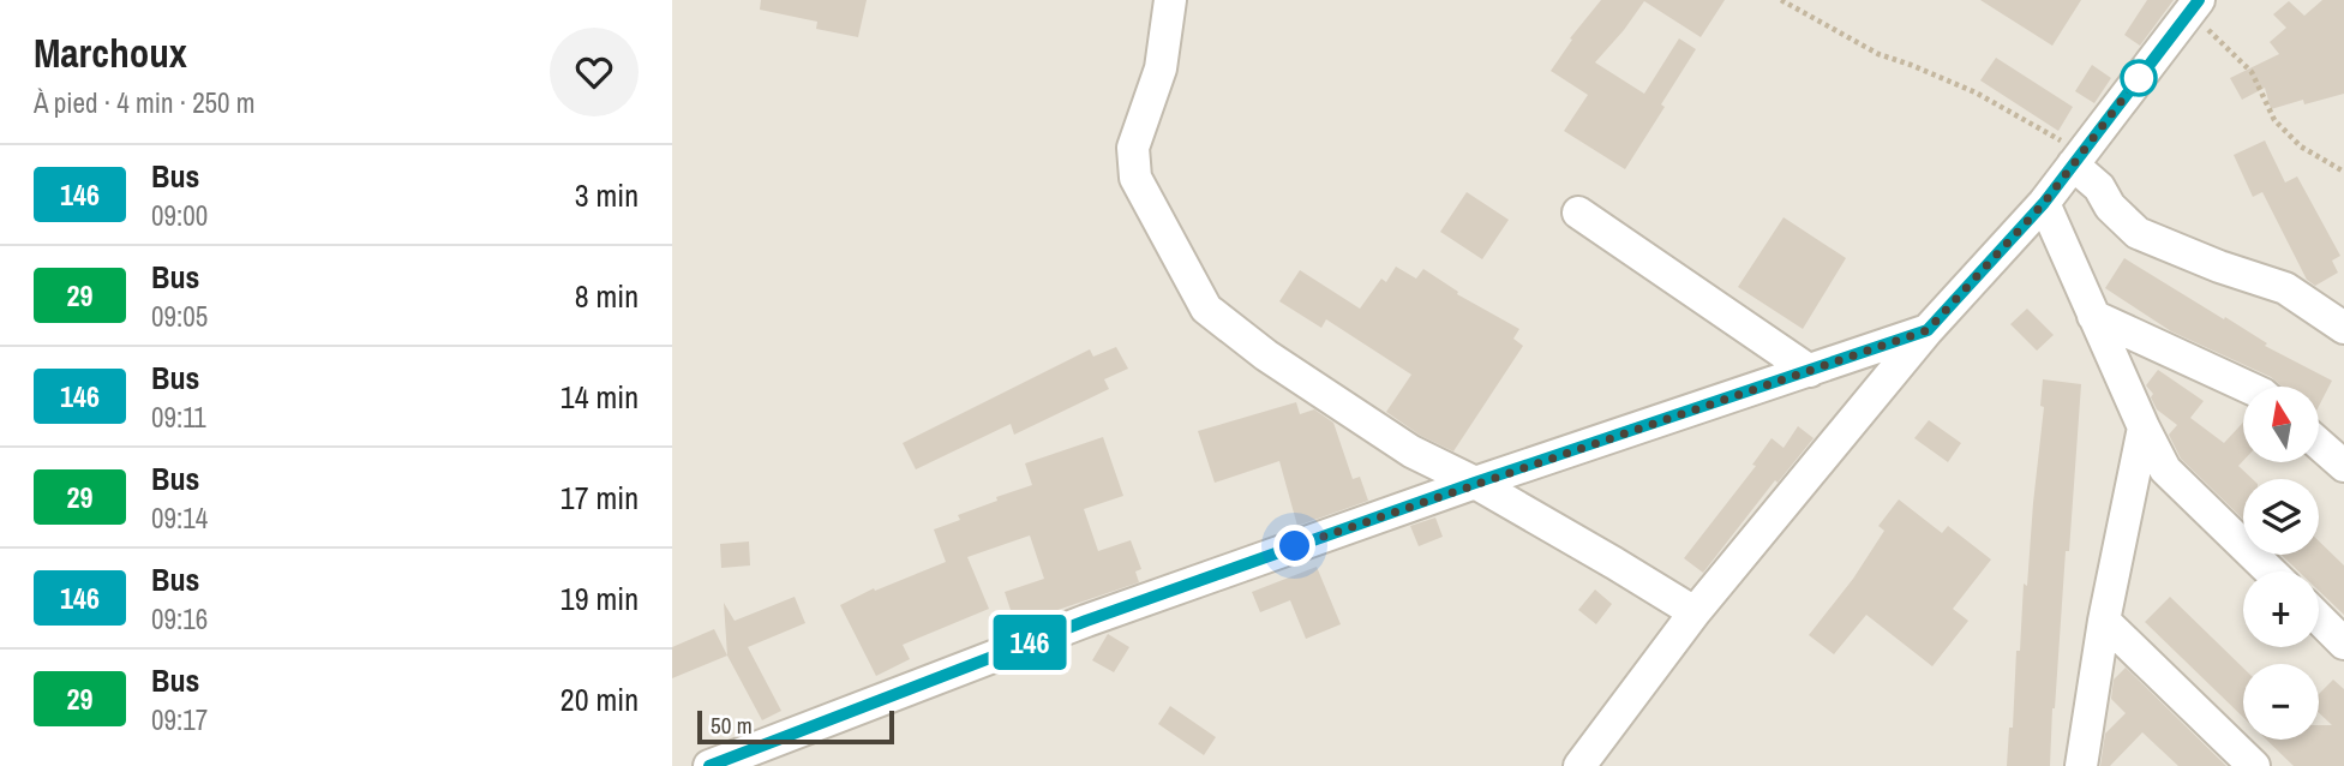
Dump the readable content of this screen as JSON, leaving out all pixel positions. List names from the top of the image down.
{
  "lines": ["bus line 146"],
  "scale_bar": "50 m",
  "north": "top",
  "page": {
    "heading": ["Marchoux", "À pied · 4 min · 250 m"],
    "on_map": "146",
    "list": [
      {
        "mark": "146",
        "name": "Bus",
        "note": "09:00",
        "value": "3 min"
      },
      {
        "mark": "29",
        "name": "Bus",
        "note": "09:05",
        "value": "8 min"
      },
      {
        "mark": "146",
        "name": "Bus",
        "note": "09:11",
        "value": "14 min"
      },
      {
        "mark": "29",
        "name": "Bus",
        "note": "09:14",
        "value": "17 min"
      },
      {
        "mark": "146",
        "name": "Bus",
        "note": "09:16",
        "value": "19 min"
      },
      {
        "mark": "29",
        "name": "Bus",
        "note": "09:17",
        "value": "20 min"
      }
    ],
    "map_buttons": ["+", "−"],
    "scale": "50 m"
  }
}
